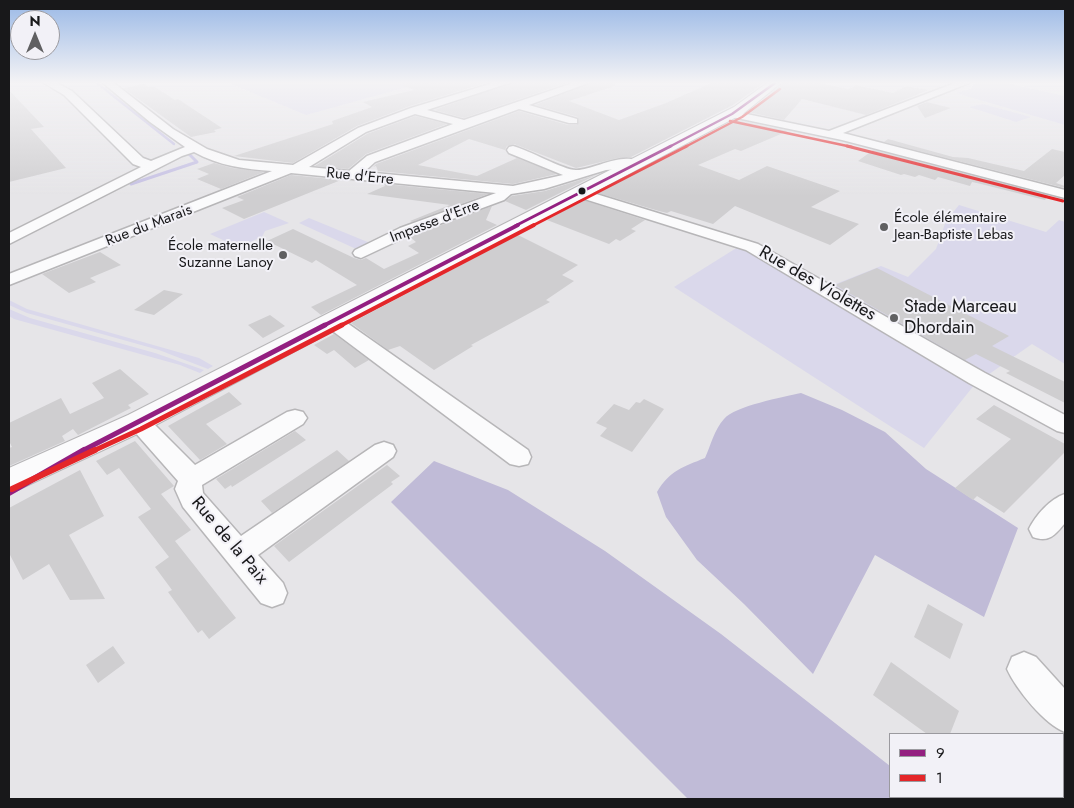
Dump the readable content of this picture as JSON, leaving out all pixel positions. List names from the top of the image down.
{
  "streets": {
    "street": [
      "Rue d'Erre",
      "Impasse d'Erre",
      "Rue du Marais",
      "Rue des Violettes",
      "Rue de la Paix"
    ]
  },
  "crossings": [
    ["Rue d'Erre", "Impasse d'Erre"],
    ["Rue d'Erre", "Rue du Marais"],
    ["Rue d'Erre", "Rue des Violettes"]
  ],
  "places": ["École élémentaire Jean-Baptiste Lebas", "École maternelle Suzanne Lanoy", "Stade Marceau Dhordain"],
  "lines": ["transit line 9", "transit line 1"],
  "legend": ["9", "1"],
  "north": "top"
}
